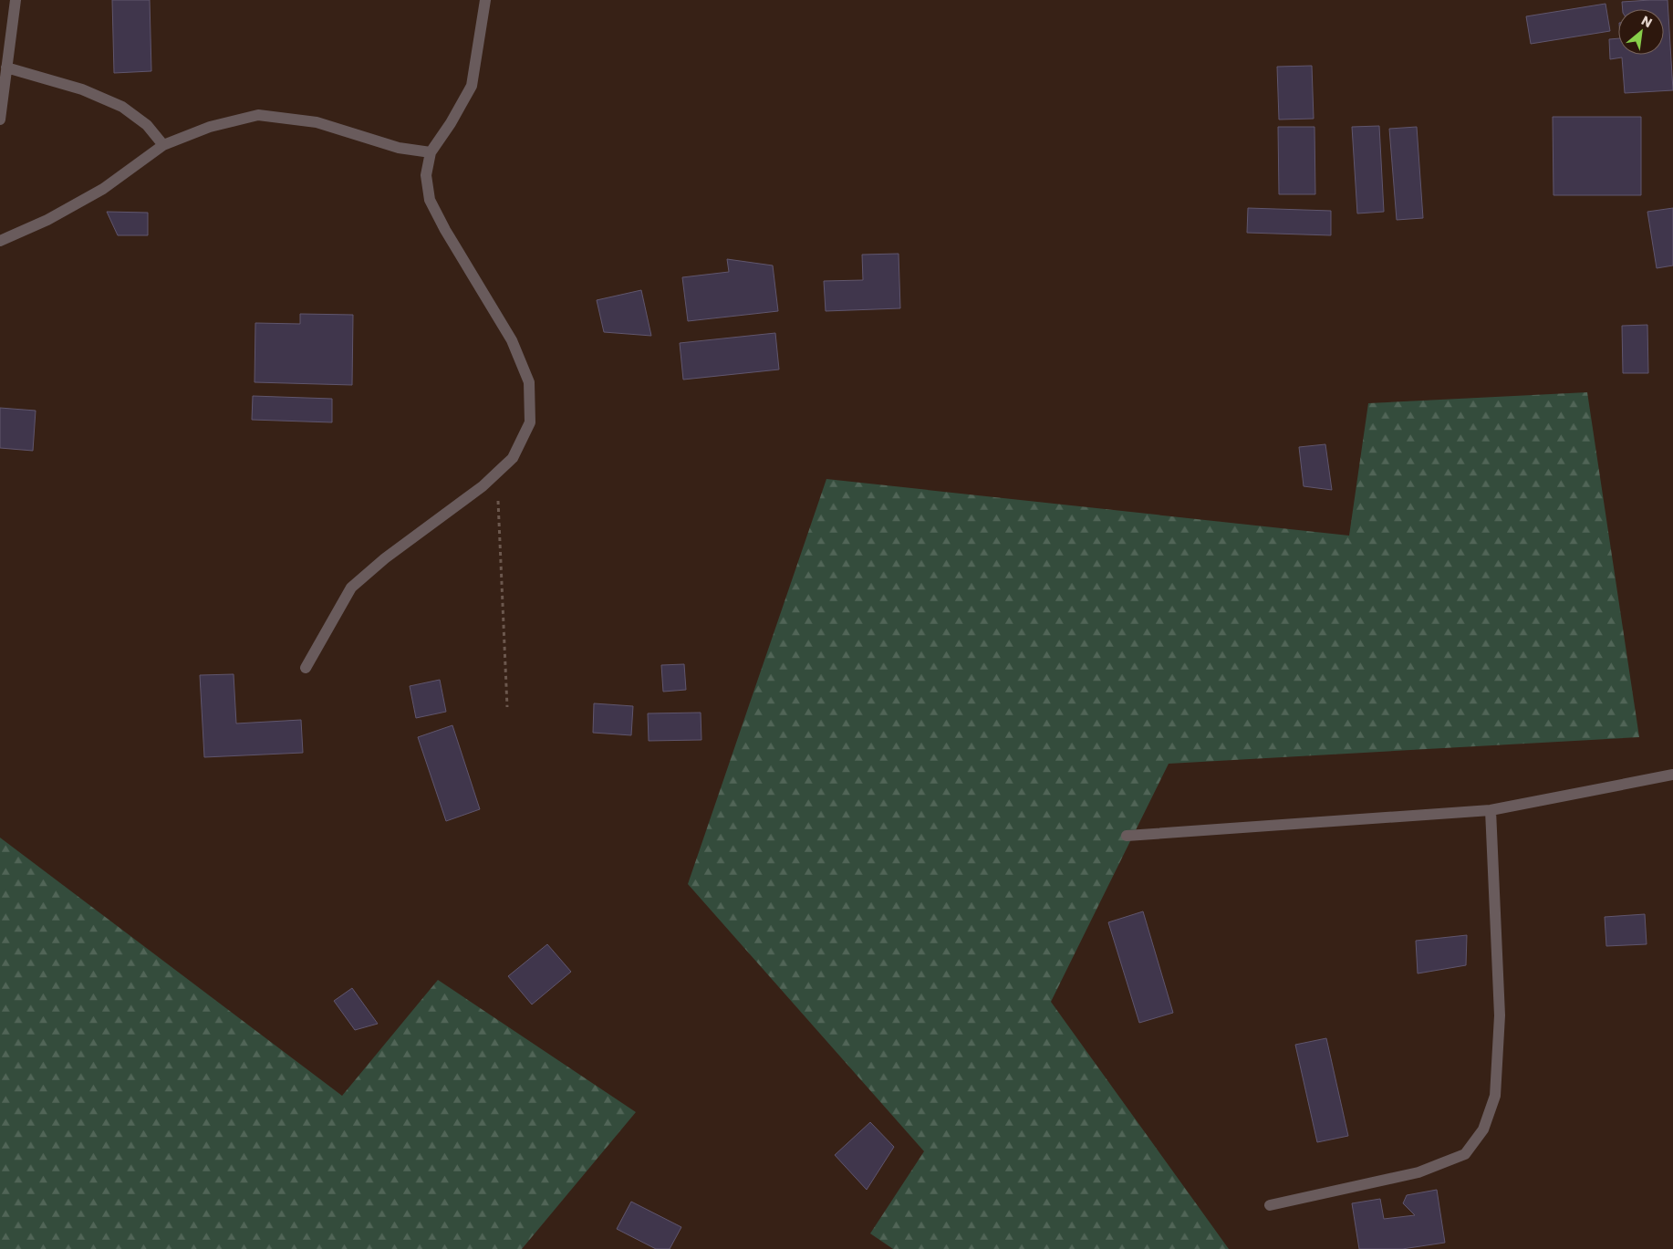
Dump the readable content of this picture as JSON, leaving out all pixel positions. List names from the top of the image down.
{
  "north": "top right"
}
